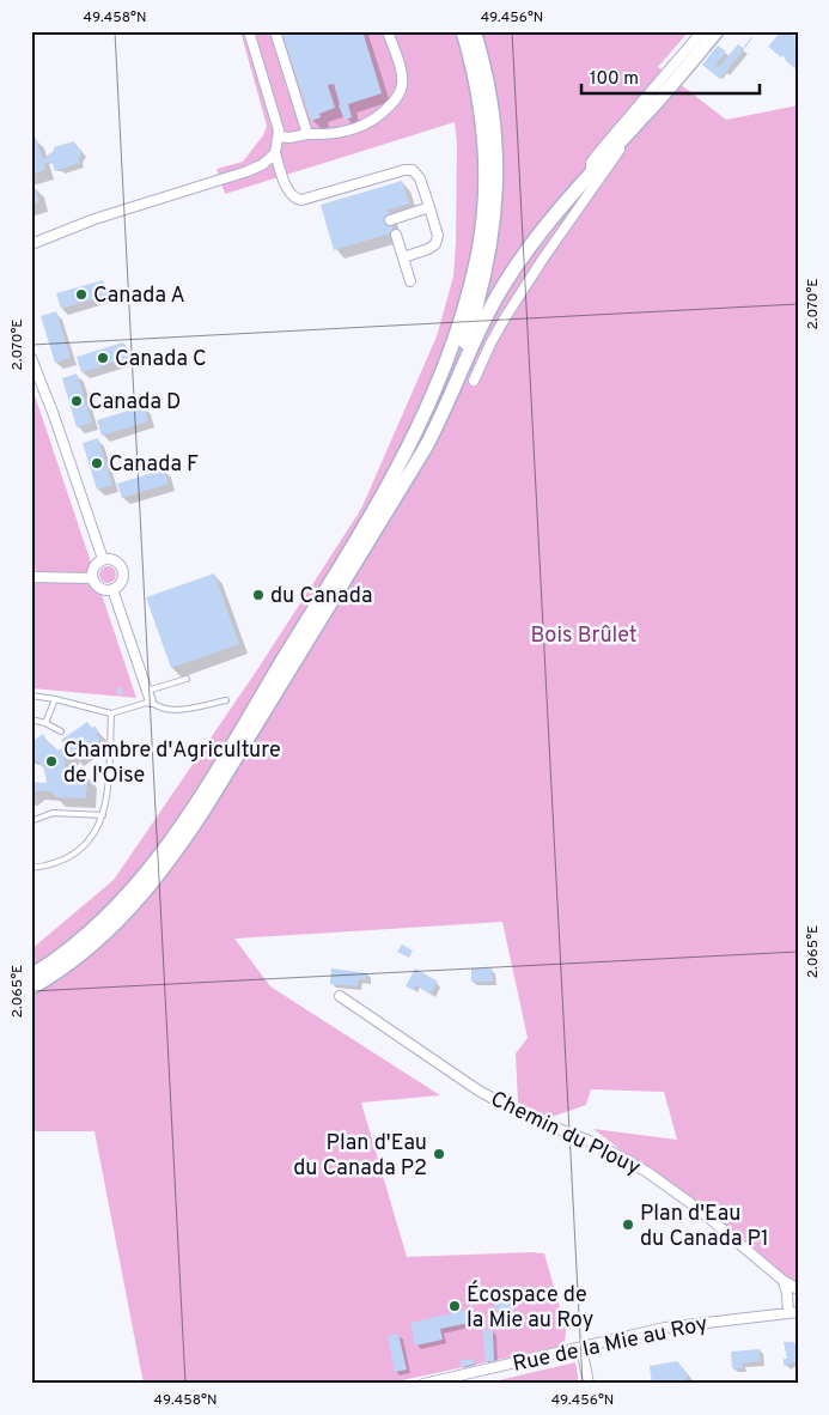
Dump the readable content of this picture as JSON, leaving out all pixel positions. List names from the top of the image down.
{
  "streets": {
    "street": ["Chemin du Plouy", "Rue de la Mie au Roy"]
  },
  "parks": ["Bois Brûlet"],
  "places": [
    "Canada A",
    "Canada C",
    "Canada D",
    "Canada F",
    "du Canada",
    "Chambre d'Agriculture de l'Oise",
    "Plan d'Eau du Canada P2",
    "Plan d'Eau du Canada P1",
    "Écospace de la Mie au Roy"
  ],
  "scale_bar": "100 m",
  "coordinates": [
    "49.458°N",
    "49.456°N",
    "2.070°E",
    "2.065°E"
  ]
}
